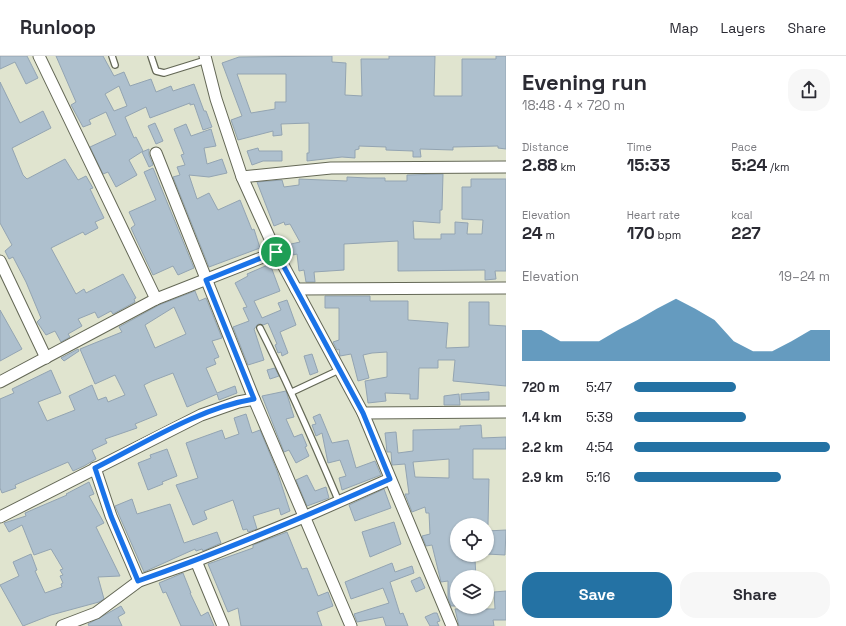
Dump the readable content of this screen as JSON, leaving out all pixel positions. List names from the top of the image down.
{
  "page": {
    "header": "Runloop",
    "nav": ["Map", "Layers", "Share"],
    "heading": ["Evening run", "18:48 · 4 × 720 m"],
    "stats": [
      ["Distance", "2.88 km"],
      ["Time", "15:33"],
      ["Pace", "5:24 /km"],
      ["Elevation", "24 m"],
      ["Heart rate", "170 bpm"],
      ["kcal", "227"]
    ],
    "chart": ["Elevation", "19–24 m"],
    "list": [
      {
        "name": "720 m",
        "note": "5:47"
      },
      {
        "name": "1.4 km",
        "note": "5:39"
      },
      {
        "name": "2.2 km",
        "note": "4:54"
      },
      {
        "name": "2.9 km",
        "note": "5:16"
      }
    ],
    "buttons": ["Save", "Share"]
  }
}
